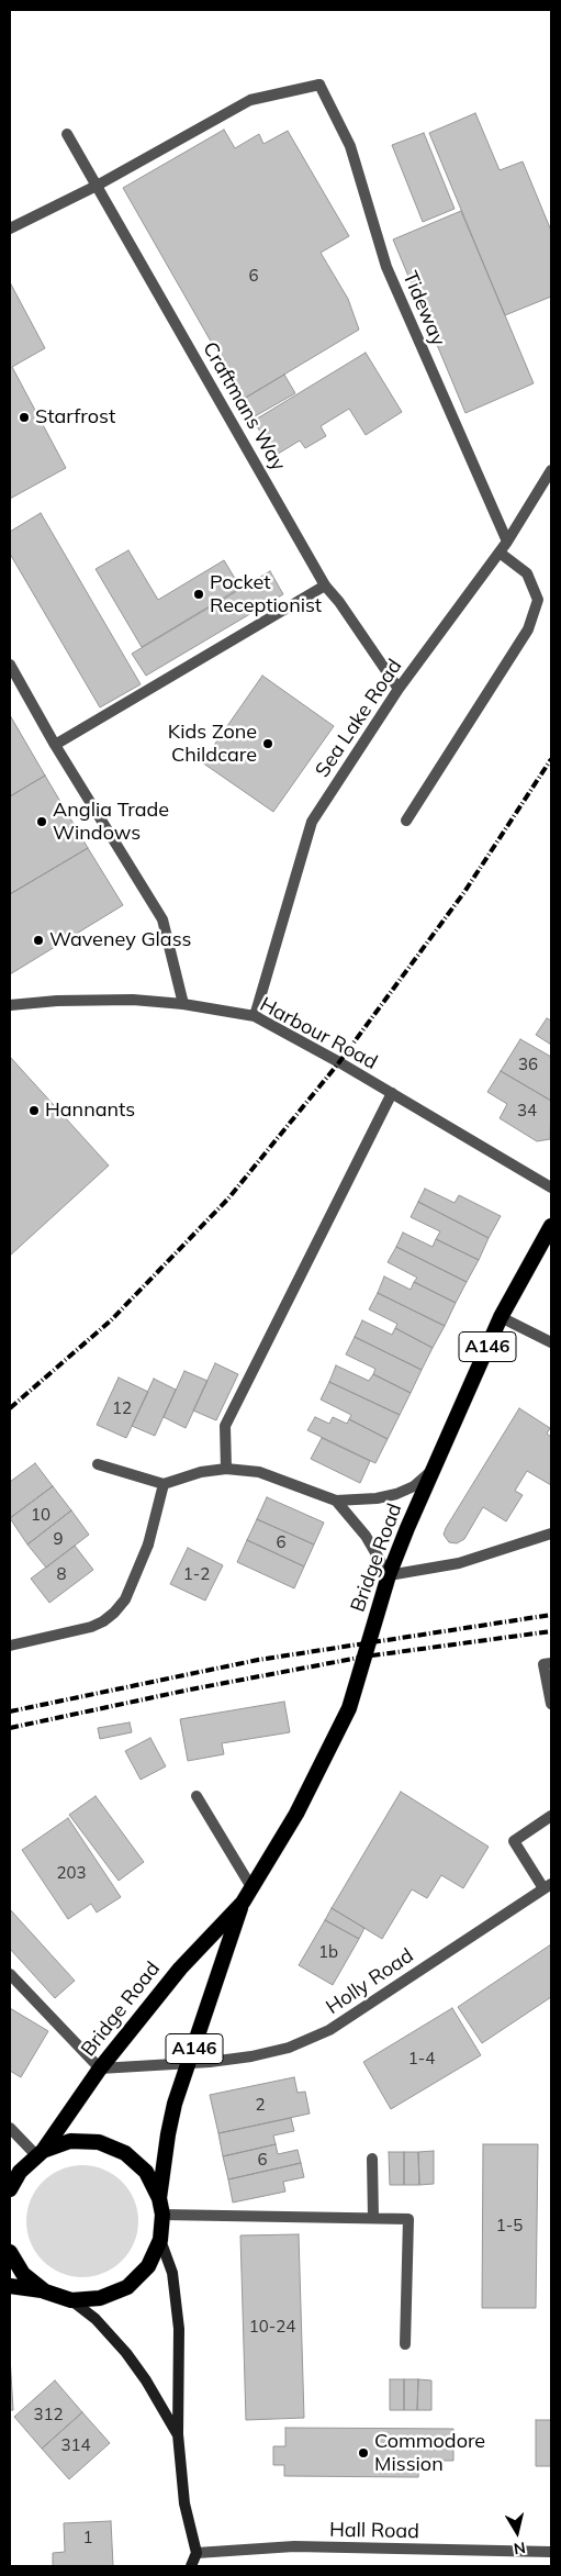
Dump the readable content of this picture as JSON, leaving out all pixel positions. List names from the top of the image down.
{
  "streets": {
    "highway": ["A146", "Bridge Road"],
    "street": [
      "Tideway",
      "Craftmans Way",
      "Sea Lake Road",
      "Harbour Road",
      "Holly Road",
      "Hall Road"
    ]
  },
  "crossings": [
    ["Tideway", "Craftmans Way"],
    ["Tideway", "Sea Lake Road"],
    ["Craftmans Way", "Sea Lake Road"],
    ["Sea Lake Road", "Harbour Road"],
    ["Bridge Road", "Holly Road"]
  ],
  "places": [
    "Starfrost",
    "Pocket Receptionist",
    "Kids Zone Childcare",
    "Anglia Trade Windows",
    "Waveney Glass",
    "Hannants",
    "Commodore Mission"
  ],
  "house_numbers": [
    "6",
    "36",
    "34",
    "12",
    "10",
    "9",
    "6",
    "8",
    "1-2",
    "203",
    "1b",
    "1-4",
    "2",
    "6",
    "1-5",
    "10-24",
    "312",
    "314",
    "1"
  ],
  "north": "bottom"
}
